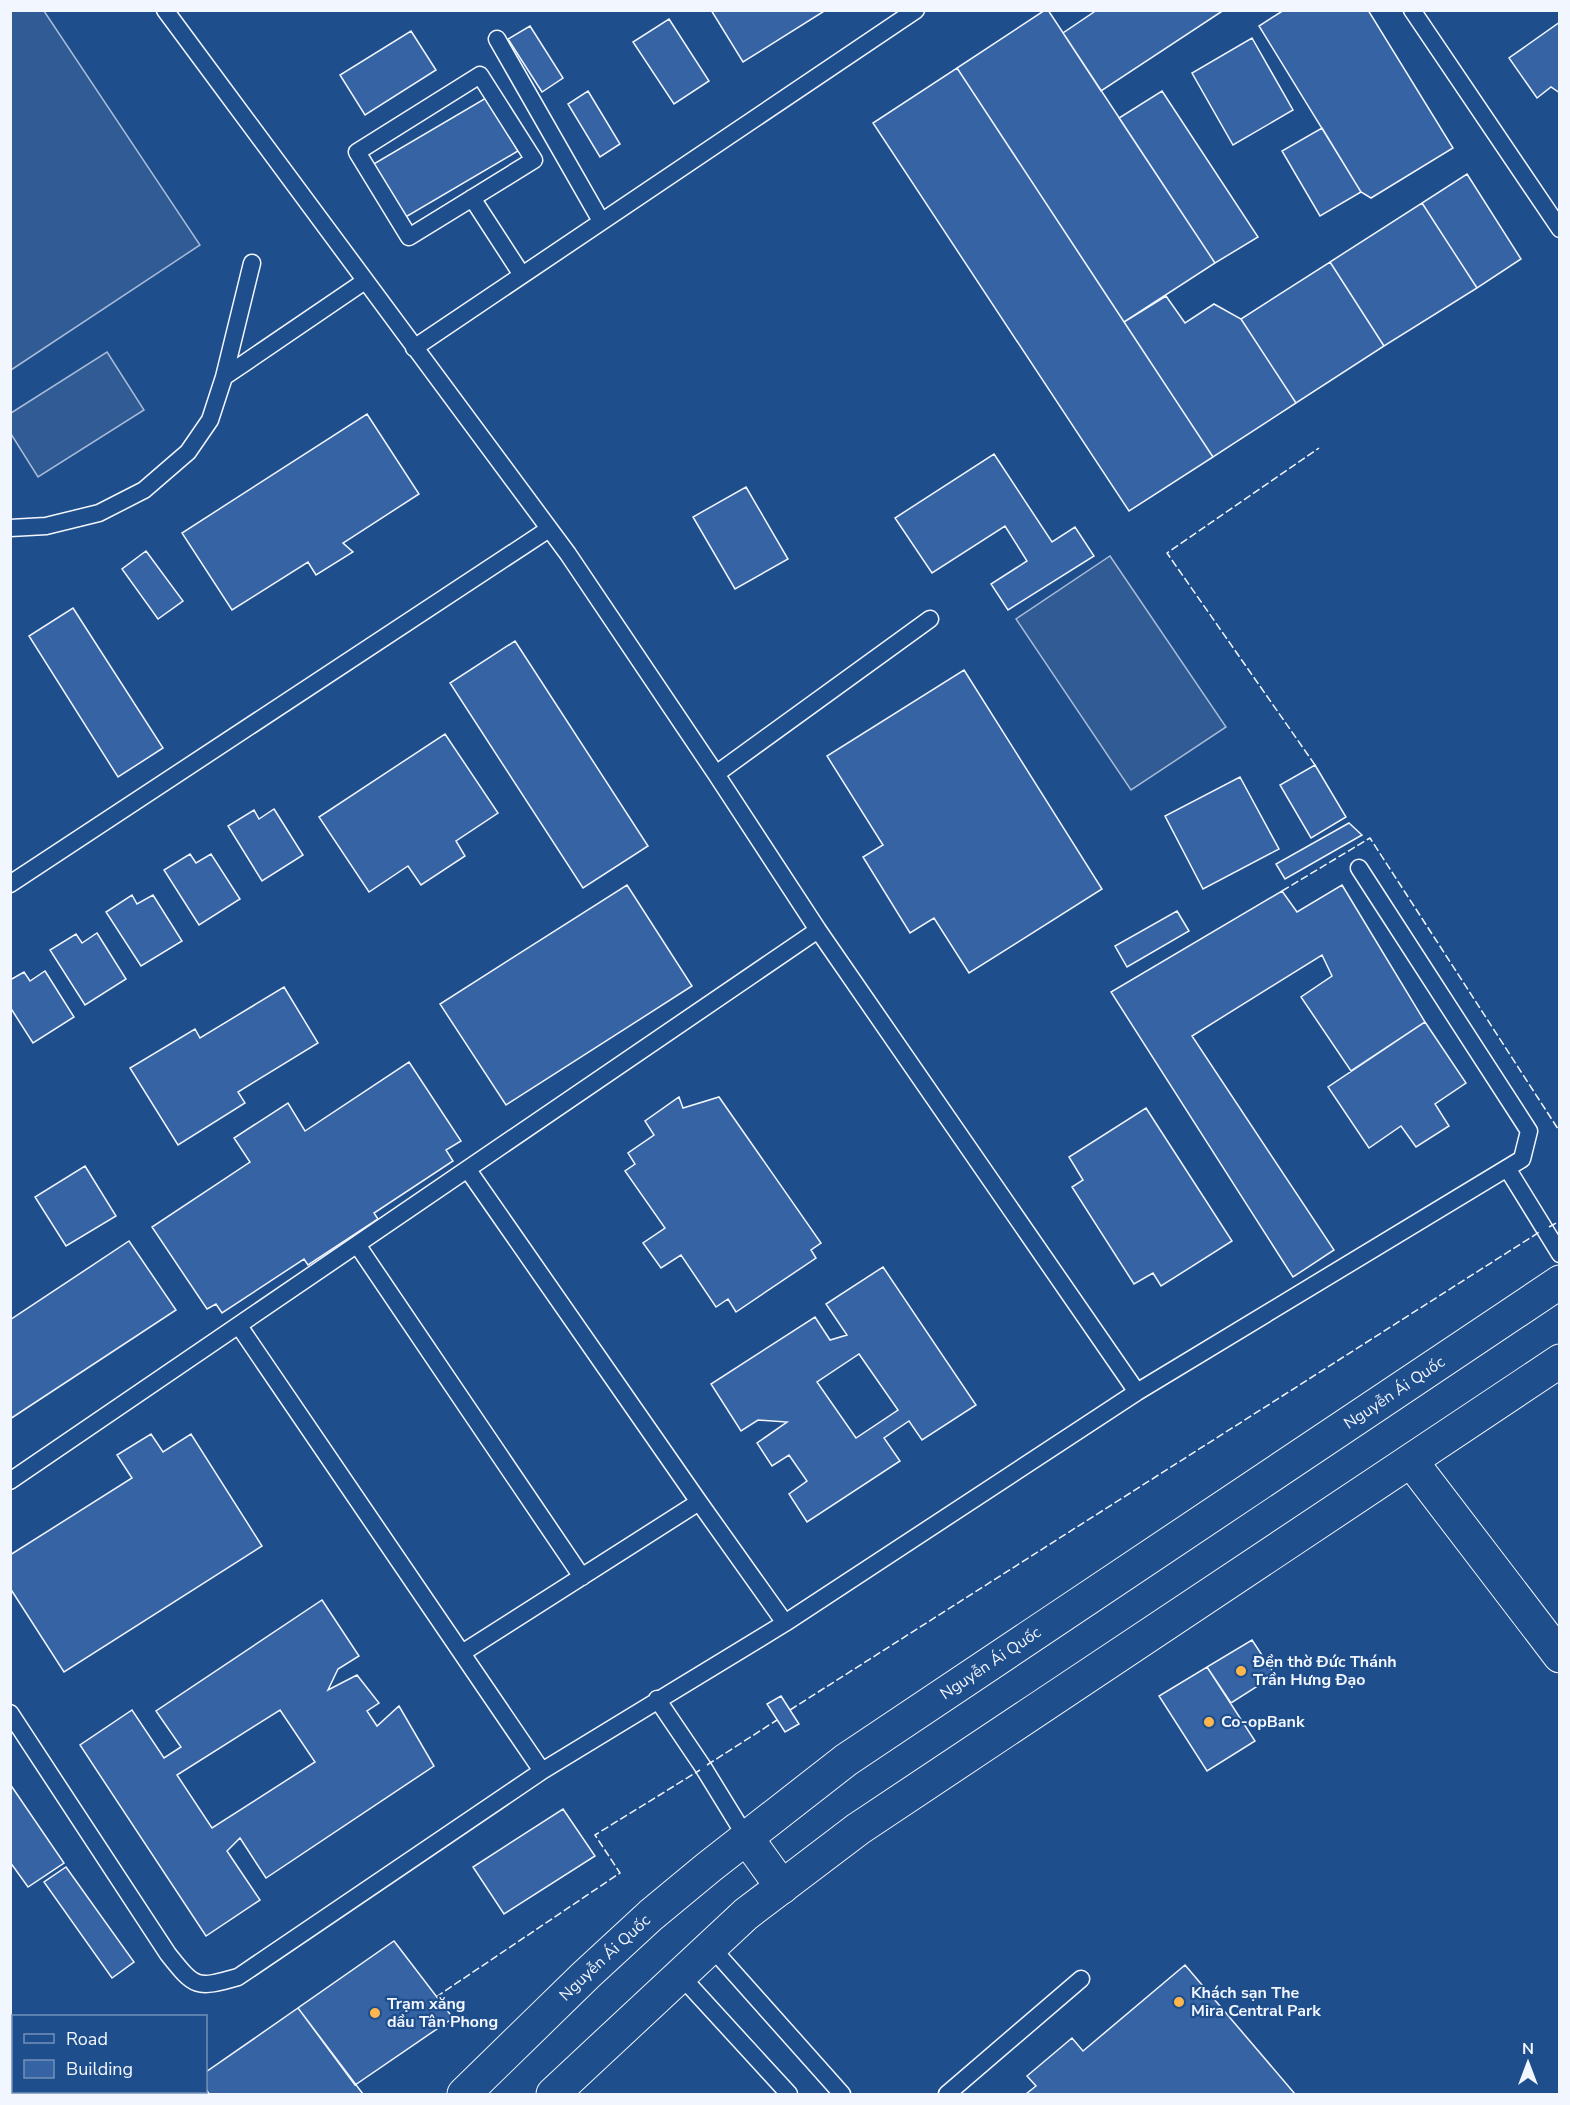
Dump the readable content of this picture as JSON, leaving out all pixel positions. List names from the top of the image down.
{
  "streets": {
    "main road": ["Nguyễn Ái Quốc"]
  },
  "places": [
    "Đền thờ Đức Thánh Trần Hưng Đạo",
    "Co-opBank",
    "Khách sạn The Mira Central Park",
    "Trạm xăng dầu Tân Phong"
  ],
  "legend": ["Road", "Building"],
  "north": "top"
}
